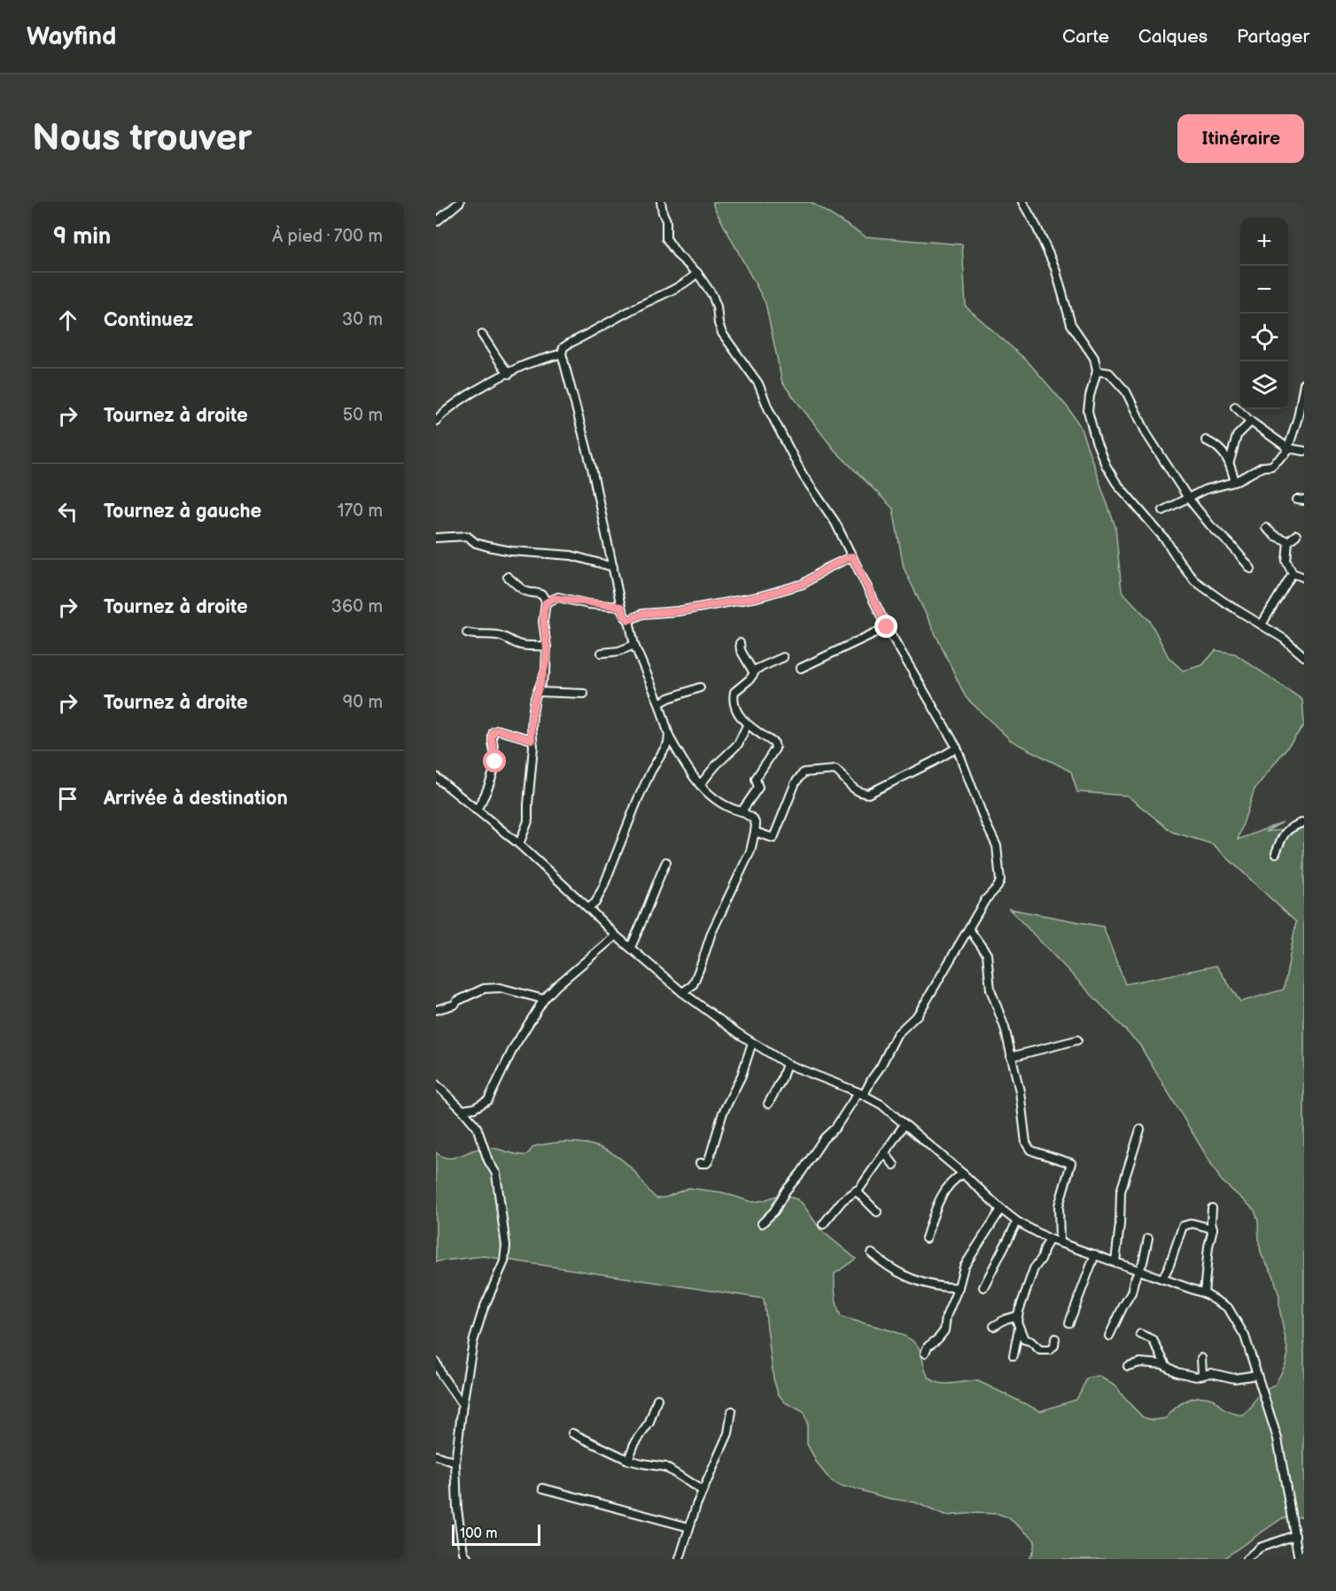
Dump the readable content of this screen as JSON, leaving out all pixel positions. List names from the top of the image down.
{
  "scale_bar": "100 m",
  "page": {
    "header": "Wayfind",
    "nav": ["Carte", "Calques", "Partager"],
    "buttons": "Itinéraire",
    "title": "Nous trouver",
    "heading": ["9 min", "À pied · 700 m"],
    "map_buttons": ["+", "−"],
    "list": [
      ["Continuez", "30 m"],
      ["Tournez à droite", "50 m"],
      ["Tournez à gauche", "170 m"],
      ["Tournez à droite", "360 m"],
      ["Tournez à droite", "90 m"],
      "Arrivée à destination"
    ],
    "scale": "100 m"
  }
}
